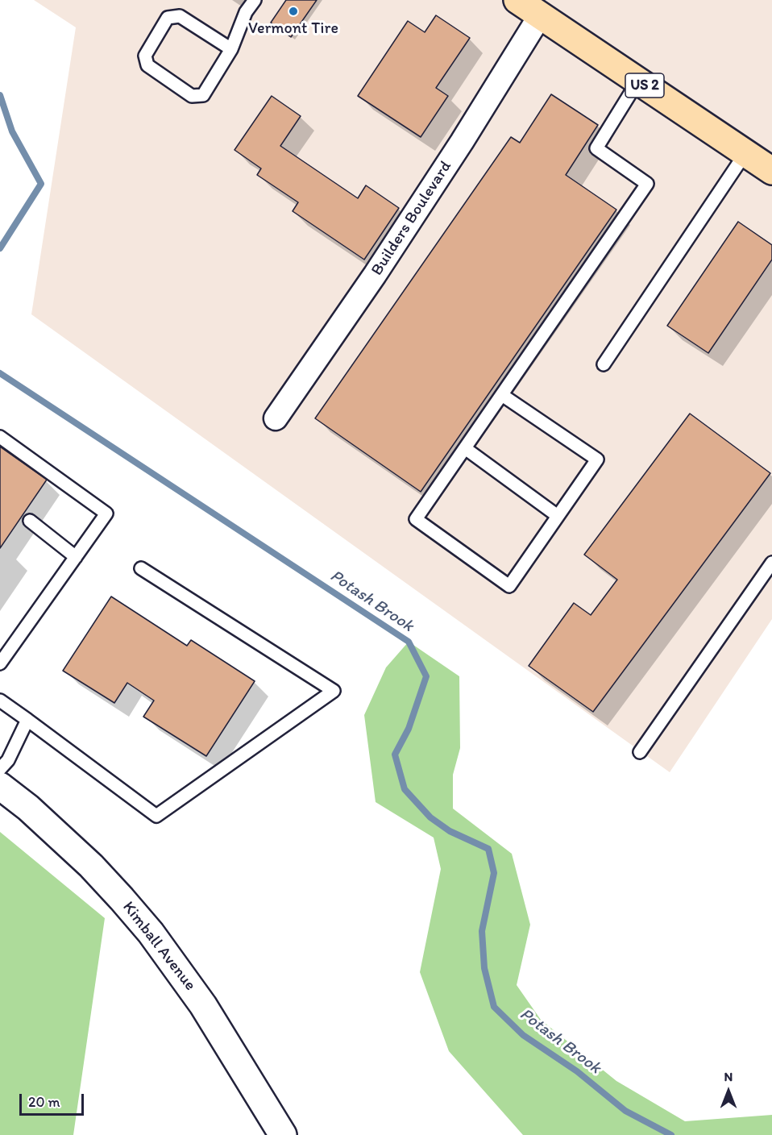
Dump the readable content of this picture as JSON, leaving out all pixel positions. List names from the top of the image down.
{
  "streets": {
    "main road": ["US 2", "Kimball Avenue"],
    "street": ["Builders Boulevard"]
  },
  "crossings": [
    ["US 2", "Builders Boulevard"]
  ],
  "water": ["Potash Brook"],
  "places": ["Vermont Tire"],
  "scale_bar": "20 m",
  "north": "top"
}
